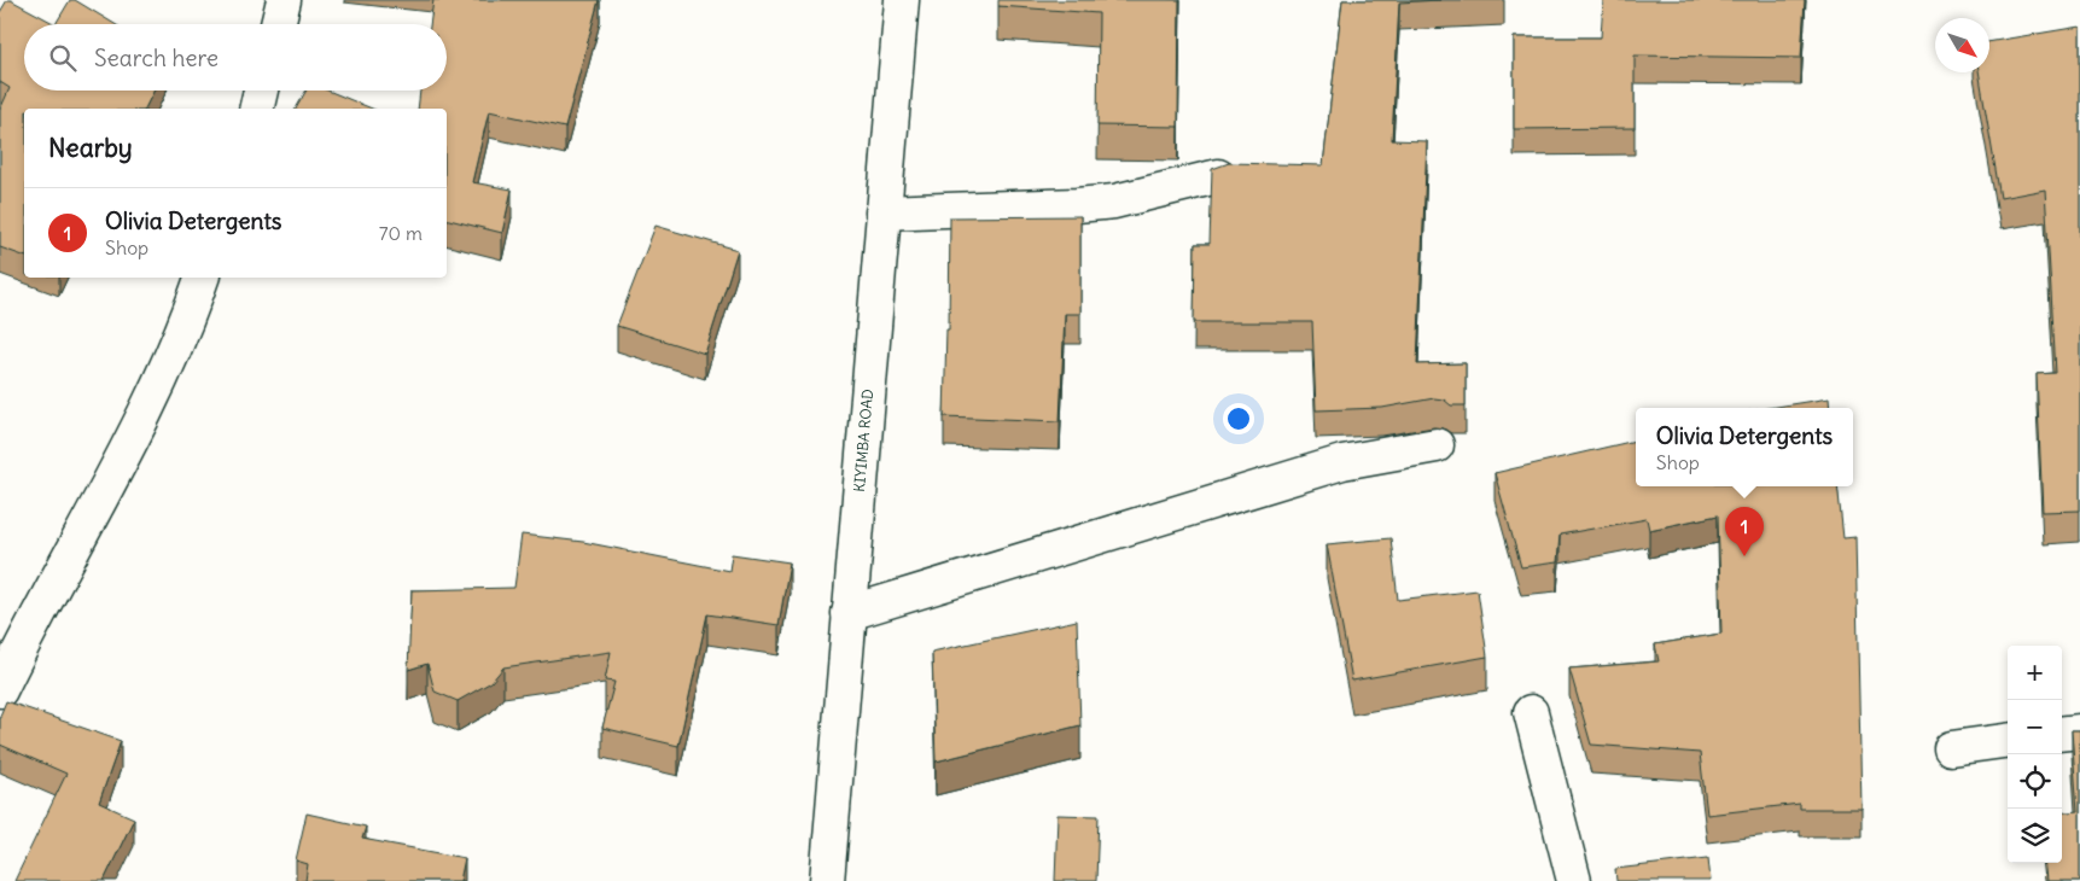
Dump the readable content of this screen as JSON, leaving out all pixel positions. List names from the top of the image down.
{
  "streets": {
    "street": ["KIYIMBA ROAD"]
  },
  "north": "bottom right",
  "page": {
    "search": "Search here",
    "heading": "Nearby",
    "list": [
      {
        "mark": "1",
        "name": "Olivia Detergents",
        "note": "Shop",
        "value": "70 m"
      }
    ],
    "popup": ["Olivia Detergents", "Shop"],
    "pins": "1",
    "map_buttons": ["+", "−"]
  }
}
